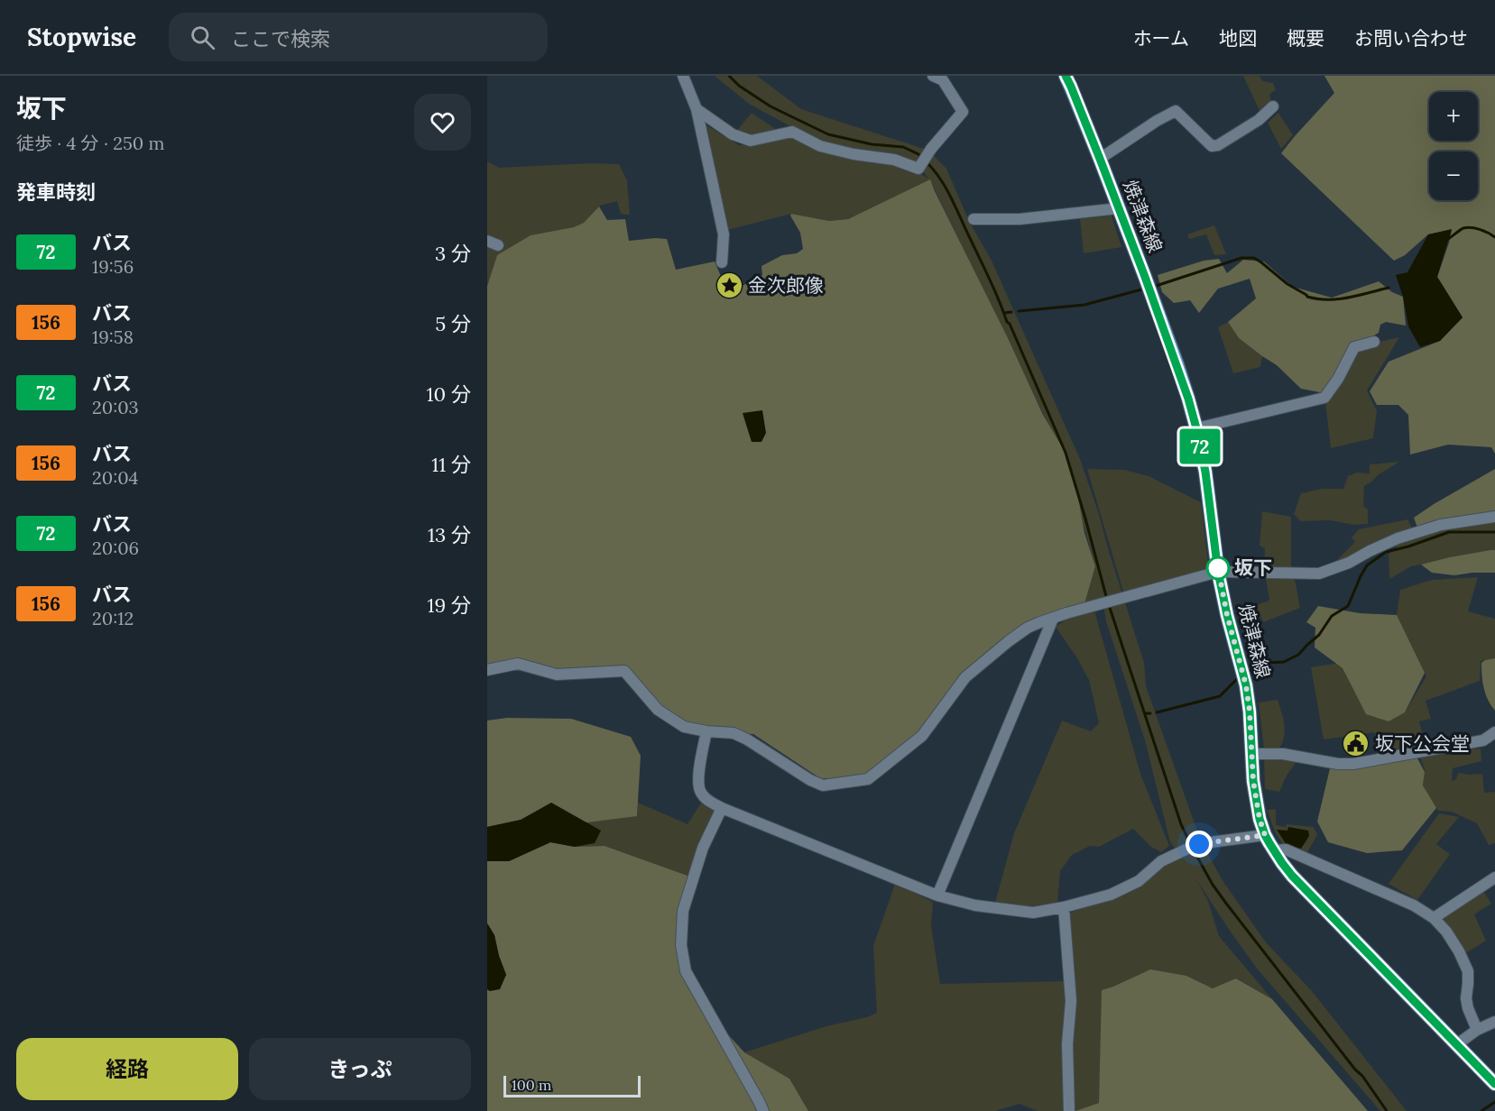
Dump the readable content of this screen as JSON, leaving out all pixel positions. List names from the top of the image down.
{
  "streets": {
    "main road": ["焼津森線"]
  },
  "places": {
    "place": ["金次郎像"],
    "other": ["坂下"],
    "public building": ["坂下公会堂"]
  },
  "lines": ["bus line 72"],
  "scale_bar": "100 m",
  "page": {
    "header": "Stopwise",
    "search": "ここで検索",
    "nav": [
      "ホーム",
      "地図",
      "概要",
      "お問い合わせ"
    ],
    "heading": [
      ["坂下", "徒歩 · 4 分 · 250 m"],
      "発車時刻"
    ],
    "on_map": "72",
    "map_buttons": ["+", "−"],
    "list": [
      {
        "mark": "72",
        "name": "バス",
        "note": "19:56",
        "value": "3 分"
      },
      {
        "mark": "156",
        "name": "バス",
        "note": "19:58",
        "value": "5 分"
      },
      {
        "mark": "72",
        "name": "バス",
        "note": "20:03",
        "value": "10 分"
      },
      {
        "mark": "156",
        "name": "バス",
        "note": "20:04",
        "value": "11 分"
      },
      {
        "mark": "72",
        "name": "バス",
        "note": "20:06",
        "value": "13 分"
      },
      {
        "mark": "156",
        "name": "バス",
        "note": "20:12",
        "value": "19 分"
      }
    ],
    "buttons": ["経路", "きっぷ"],
    "scale": "100 m"
  }
}
